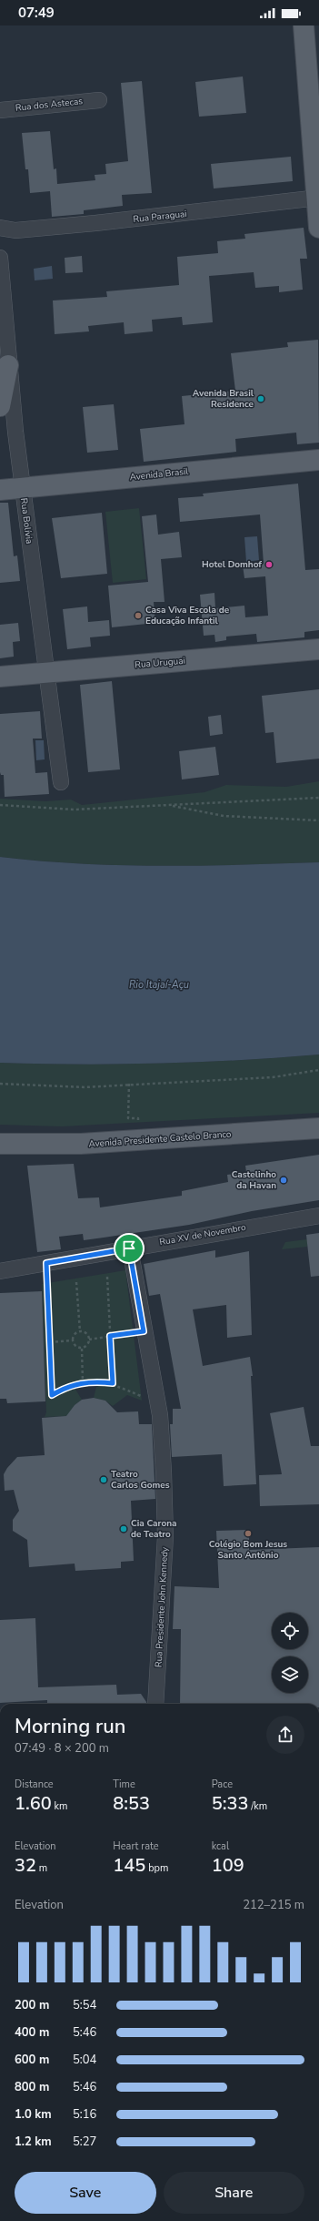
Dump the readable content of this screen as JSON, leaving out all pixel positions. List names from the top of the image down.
{
  "streets": {
    "main road": ["Avenida Brasil", "Rua Uruguai", "Avenida Presidente Castelo Branco"],
    "street": [
      "Rua dos Astecas",
      "Rua Paraguai",
      "Rua Bolívia",
      "Rua XV de Novembro",
      "Rua Presidente John Kennedy"
    ]
  },
  "crossings": [
    ["Avenida Brasil", "Rua Bolívia"],
    ["Rua Bolívia", "Rua Uruguai"],
    ["Rua XV de Novembro", "Rua Presidente John Kennedy"]
  ],
  "water": ["Rio Itajaí-Açu"],
  "places": [
    "Avenida Brasil Residence",
    "Hotel Domhof",
    "Casa Viva Escola de Educação Infantil",
    "Castelinho da Havan",
    "Teatro Carlos Gomes",
    "Cia Carona de Teatro",
    "Colégio Bom Jesus Santo Antônio"
  ],
  "page": {
    "status": "07:49",
    "heading": ["Morning run", "07:49 · 8 × 200 m"],
    "stats": [
      ["Distance", "1.60 km"],
      ["Time", "8:53"],
      ["Pace", "5:33 /km"],
      ["Elevation", "32 m"],
      ["Heart rate", "145 bpm"],
      ["kcal", "109"]
    ],
    "chart": ["Elevation", "212–215 m"],
    "list": [
      {
        "name": "200 m",
        "note": "5:54"
      },
      {
        "name": "400 m",
        "note": "5:46"
      },
      {
        "name": "600 m",
        "note": "5:04"
      },
      {
        "name": "800 m",
        "note": "5:46"
      },
      {
        "name": "1.0 km",
        "note": "5:16"
      },
      {
        "name": "1.2 km",
        "note": "5:27"
      }
    ],
    "buttons": ["Save", "Share"]
  }
}
